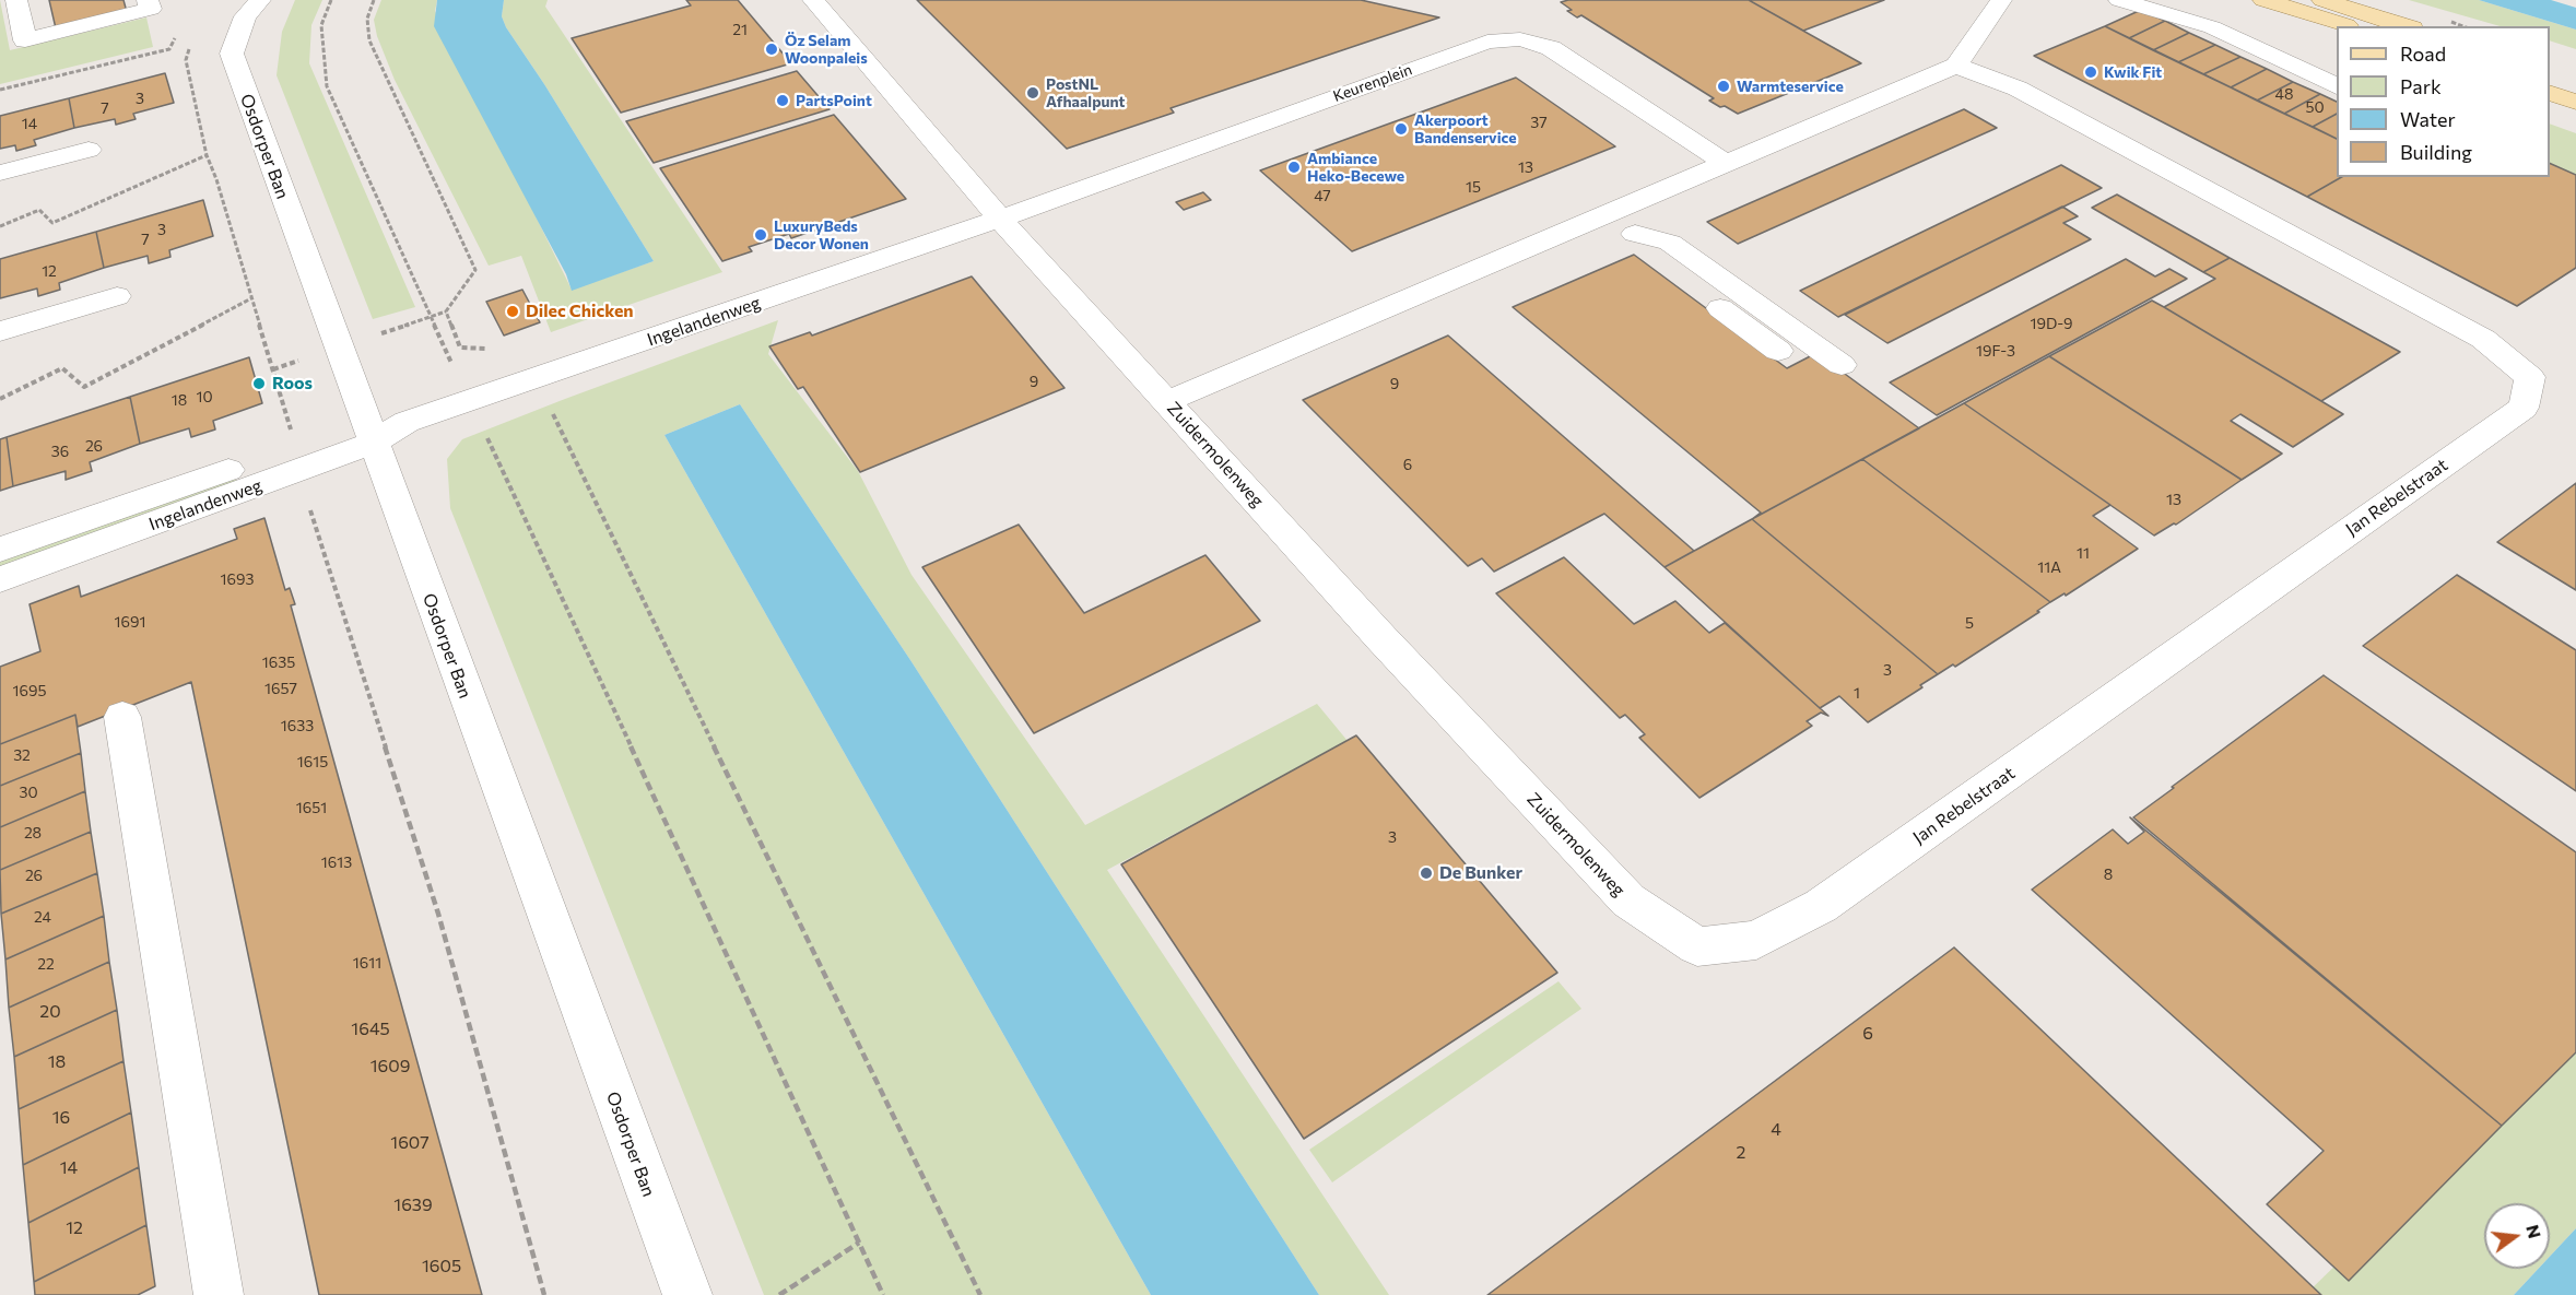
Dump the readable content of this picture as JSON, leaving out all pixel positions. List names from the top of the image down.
{
  "streets": {
    "street": [
      "Keurenplein",
      "Osdorper Ban",
      "Ingelandenweg",
      "Zuidermolenweg",
      "Jan Rebelstraat"
    ]
  },
  "crossings": [
    ["Keurenplein", "Ingelandenweg"],
    ["Keurenplein", "Zuidermolenweg"],
    ["Osdorper Ban", "Ingelandenweg"],
    ["Ingelandenweg", "Zuidermolenweg"],
    ["Zuidermolenweg", "Jan Rebelstraat"]
  ],
  "places": [
    "Öz Selam Woonpaleis",
    "Kwik Fit",
    "Warmteservice",
    "PostNL Afhaalpunt",
    "PartsPoint",
    "Akerpoort Bandenservice",
    "Ambiance Heko-Becewe",
    "LuxuryBeds Decor Wonen",
    "Dilec Chicken",
    "Roos",
    "De Bunker"
  ],
  "house_numbers": [
    "21",
    "48",
    "3",
    "50",
    "7",
    "37",
    "14",
    "13",
    "15",
    "47",
    "3",
    "7",
    "12",
    "19D-9",
    "19F-3",
    "9",
    "9",
    "10",
    "18",
    "26",
    "36",
    "6",
    "13",
    "11",
    "11A",
    "1693",
    "1691",
    "5",
    "1635",
    "3",
    "1657",
    "1695",
    "1",
    "1633",
    "32",
    "1615",
    "30",
    "1651",
    "28",
    "3",
    "1613",
    "8",
    "26",
    "24",
    "1611",
    "22",
    "20",
    "1645",
    "6",
    "18",
    "1609",
    "16",
    "4",
    "1607",
    "2",
    "14",
    "1639",
    "12",
    "1605"
  ],
  "legend": [
    "Road",
    "Park",
    "Water",
    "Building"
  ],
  "north": "right"
}
